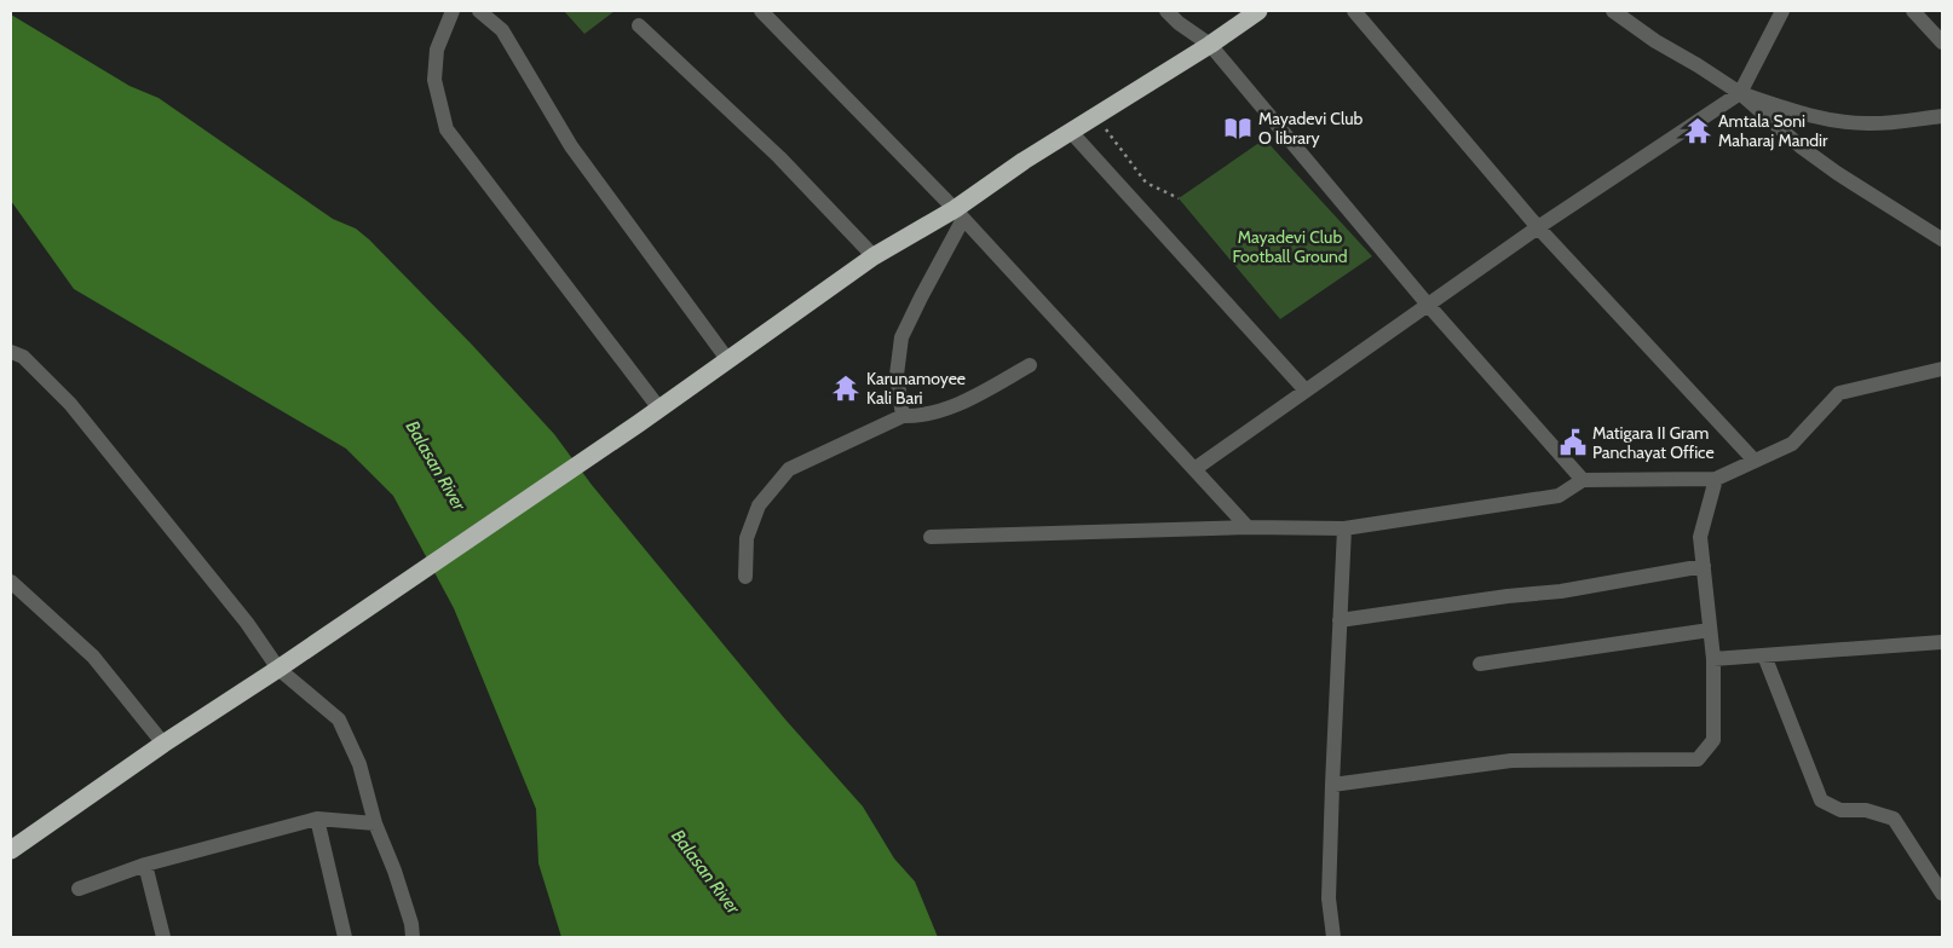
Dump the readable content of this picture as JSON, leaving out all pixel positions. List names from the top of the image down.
{
  "water": ["Balasan River"],
  "parks": ["Mayadevi Club Football Ground"],
  "places": {
    "library": ["Mayadevi Club O library"],
    "temple": ["Amtala Soni Maharaj Mandir", "Karunamoyee Kali Bari"],
    "public building": ["Matigara II Gram Panchayat Office"]
  }
}
